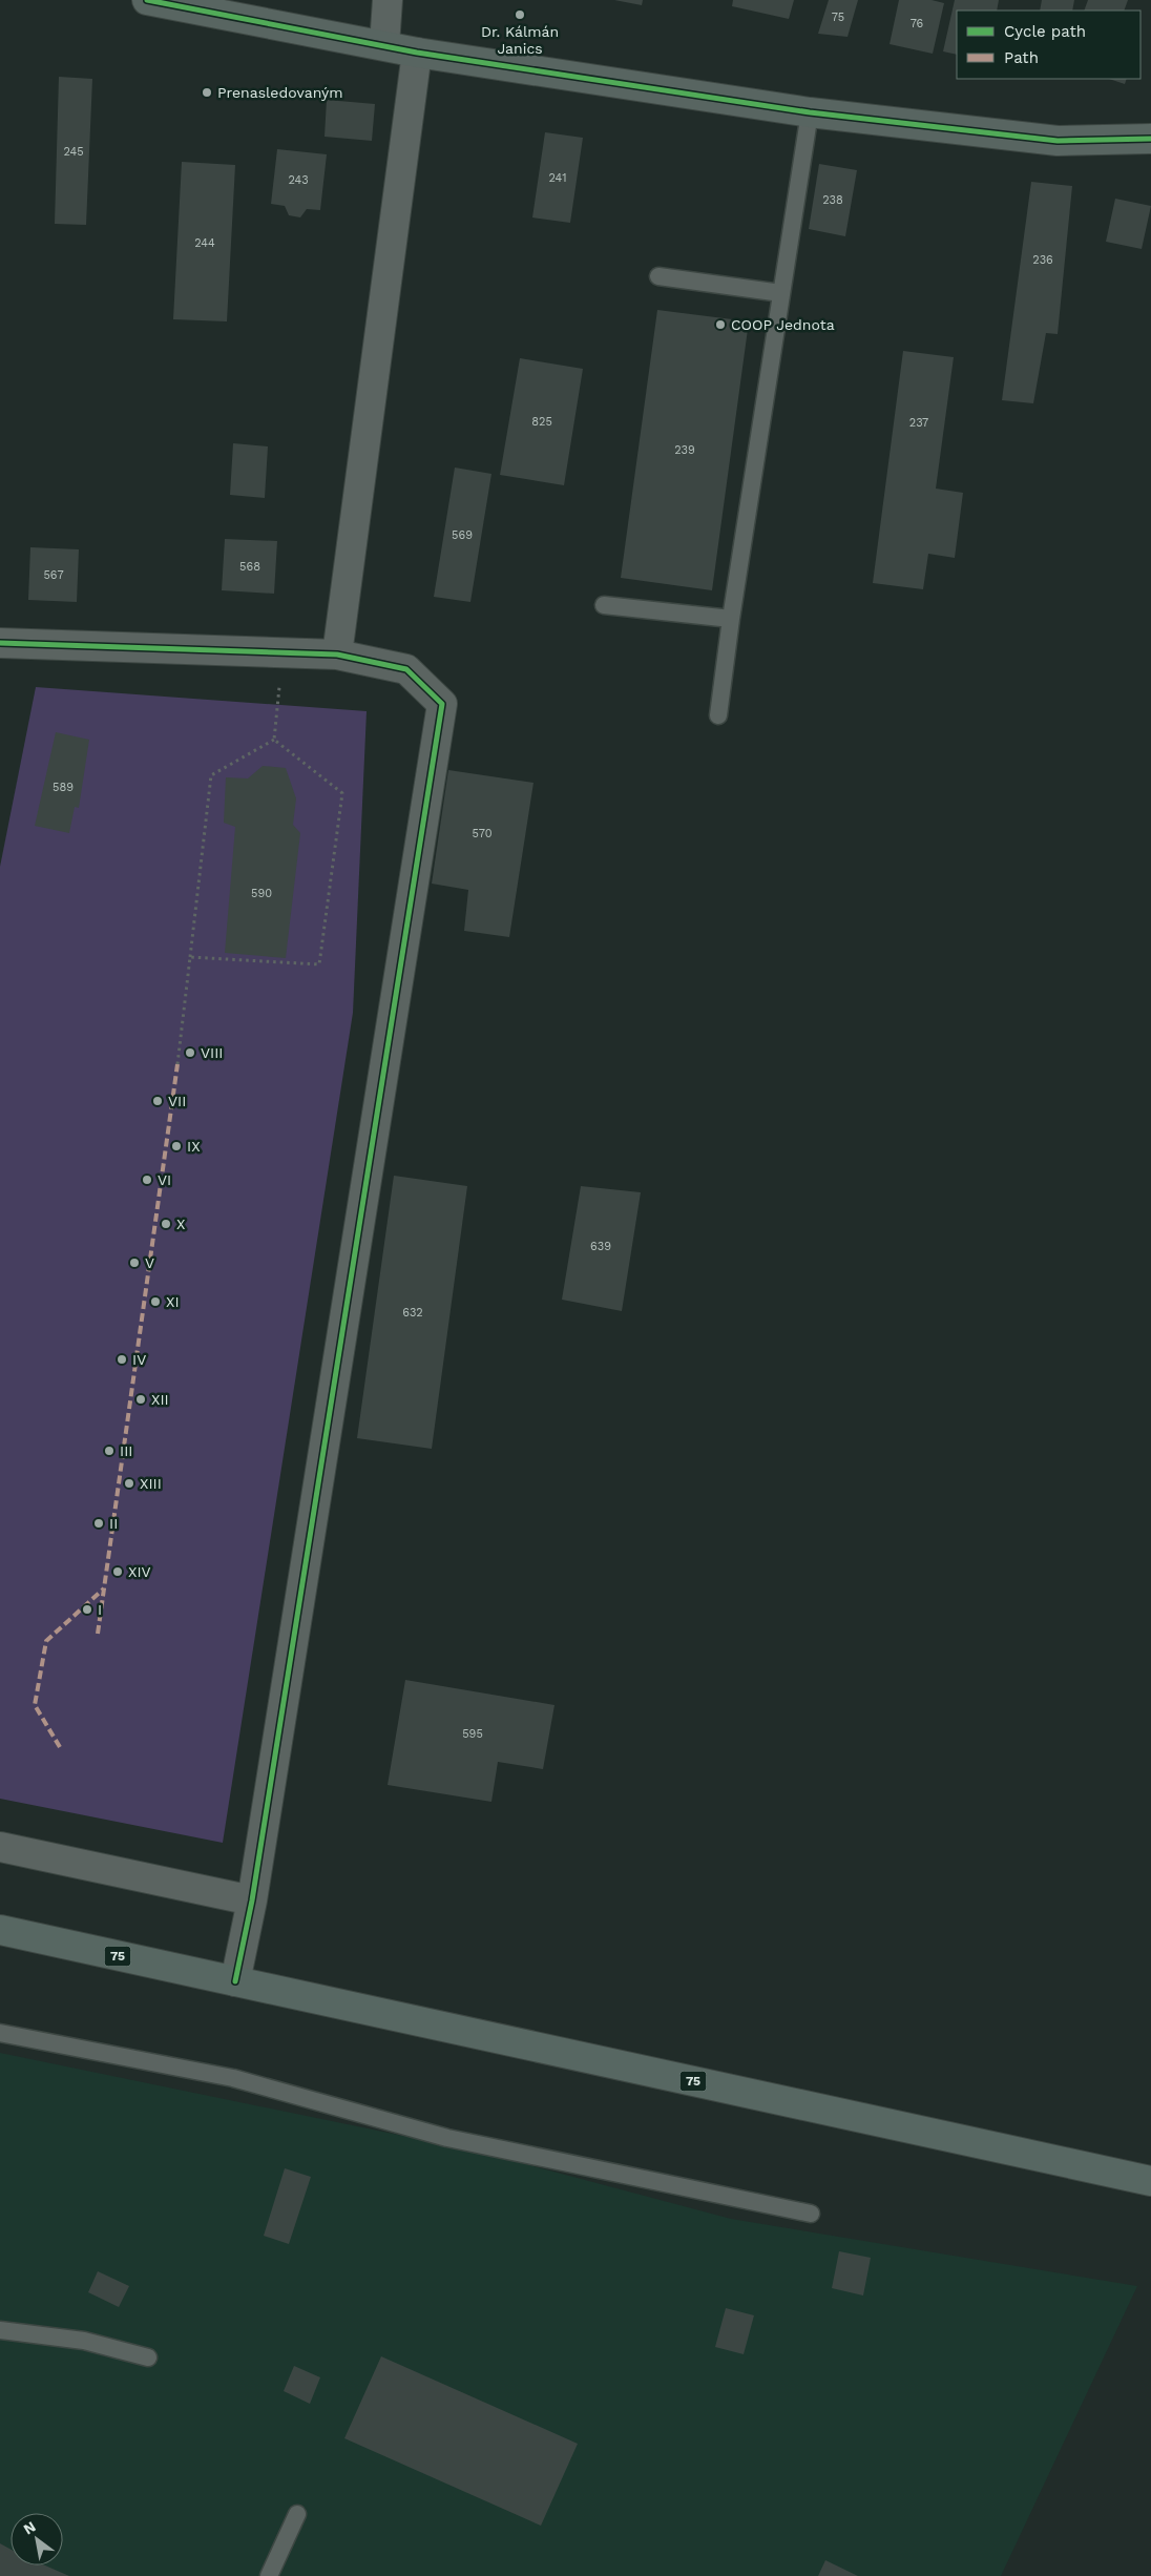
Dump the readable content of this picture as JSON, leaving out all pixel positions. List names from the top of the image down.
{
  "streets": {
    "main road": ["75"]
  },
  "places": [
    "Dr. Kálmán Janics",
    "Prenasledovaným",
    "COOP Jednota",
    "VIII",
    "VII",
    "IX",
    "VI",
    "X",
    "V",
    "XI",
    "IV",
    "XII",
    "III",
    "XIII",
    "II",
    "XIV",
    "I"
  ],
  "house_numbers": [
    "75",
    "76",
    "245",
    "241",
    "243",
    "238",
    "244",
    "236",
    "825",
    "237",
    "239",
    "569",
    "568",
    "567",
    "589",
    "570",
    "590",
    "639",
    "632",
    "595"
  ],
  "legend": ["Cycle path", "Path"],
  "north": "top left"
}
